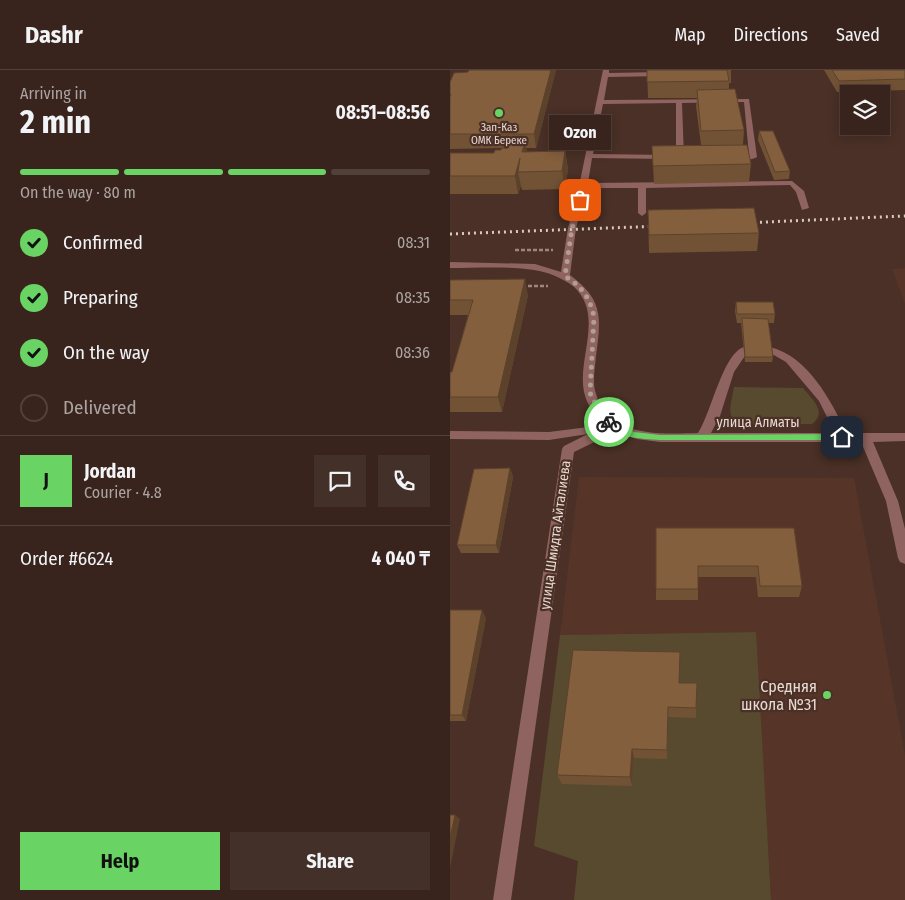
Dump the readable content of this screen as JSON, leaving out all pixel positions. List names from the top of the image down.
{
  "streets": {
    "street": ["улица Алматы", "улица Шмидта Айталиева"]
  },
  "crossings": [
    ["улица Алматы", "улица Шмидта Айталиева"]
  ],
  "places": ["Зап-Каз ОМК Береке", "Ozon", "Средняя школа №31"],
  "page": {
    "header": "Dashr",
    "nav": ["Map", "Directions", "Saved"],
    "heading": ["2 min", "Arriving in", "08:51–08:56"],
    "panel": [
      "Jordan",
      "Courier · 4.8",
      "Order #6624",
      "4 040 ₸"
    ],
    "bubble": "Ozon",
    "bar": "On the way · 80 m",
    "list": [
      ["Confirmed", "08:31"],
      ["Preparing", "08:35"],
      ["On the way", "08:36"],
      "Delivered"
    ],
    "round": "J",
    "buttons": ["Help", "Share"]
  }
}
